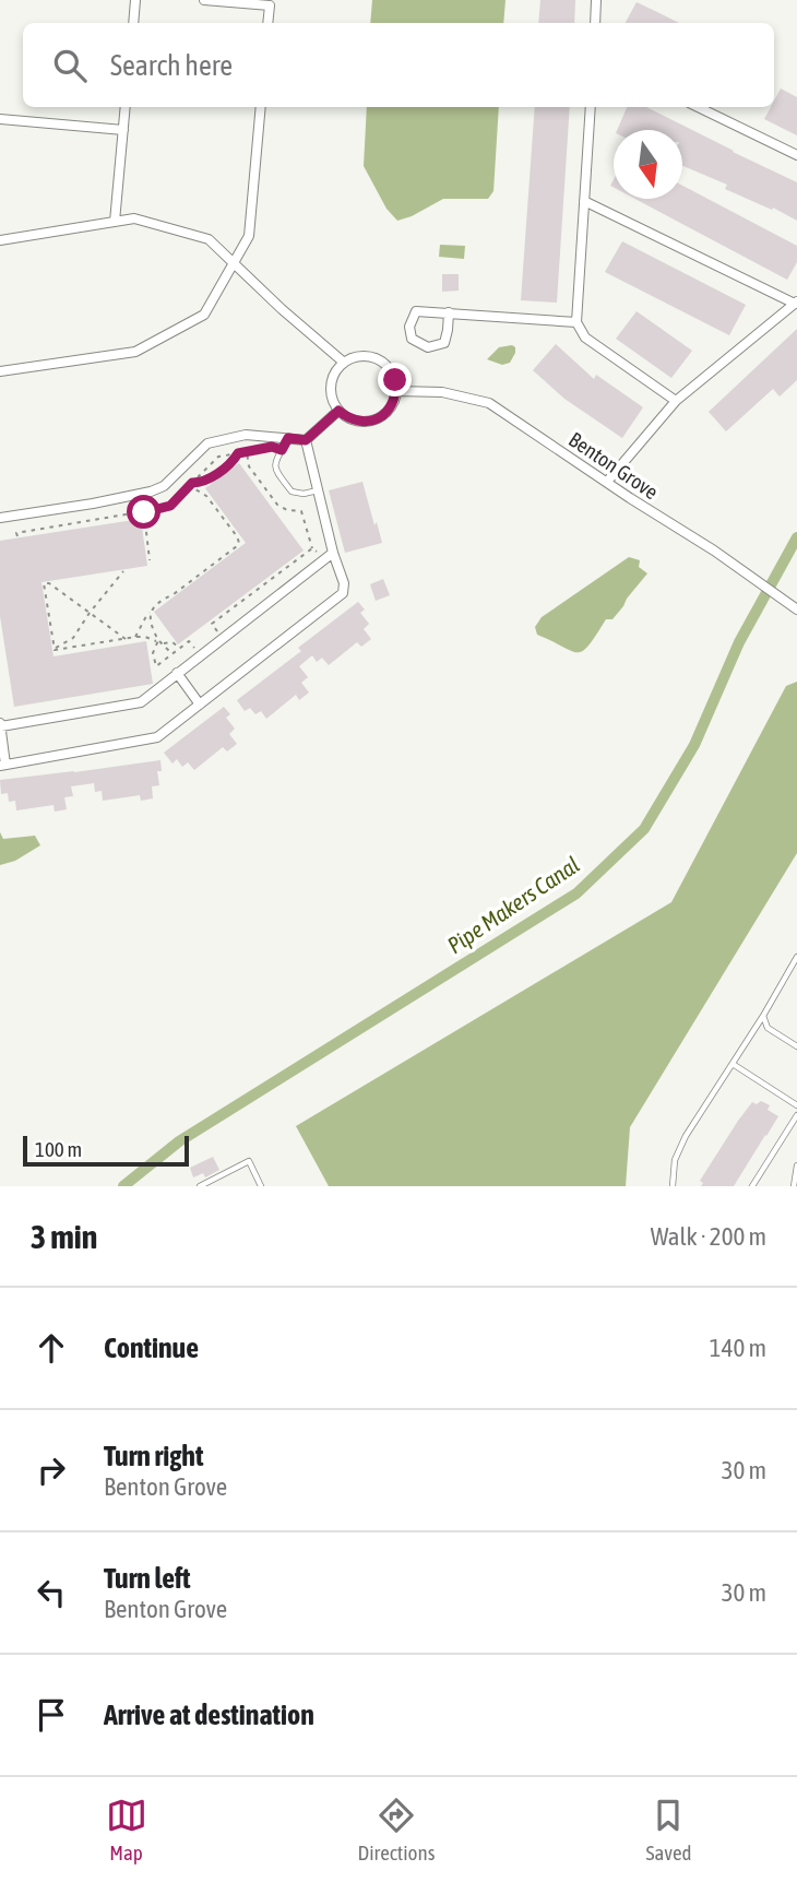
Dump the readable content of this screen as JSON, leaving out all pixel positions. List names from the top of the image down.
{
  "streets": {
    "street": ["Benton Grove"]
  },
  "water": ["Pipe Makers Canal"],
  "scale_bar": "100 m",
  "north": "bottom",
  "page": {
    "search": "Search here",
    "scale": "100 m",
    "heading": ["3 min", "Walk · 200 m"],
    "list": [
      ["Continue", "140 m"],
      ["Turn right", "Benton Grove", "30 m"],
      ["Turn left", "Benton Grove", "30 m"],
      "Arrive at destination"
    ],
    "nav": ["Map", "Directions", "Saved"]
  }
}
